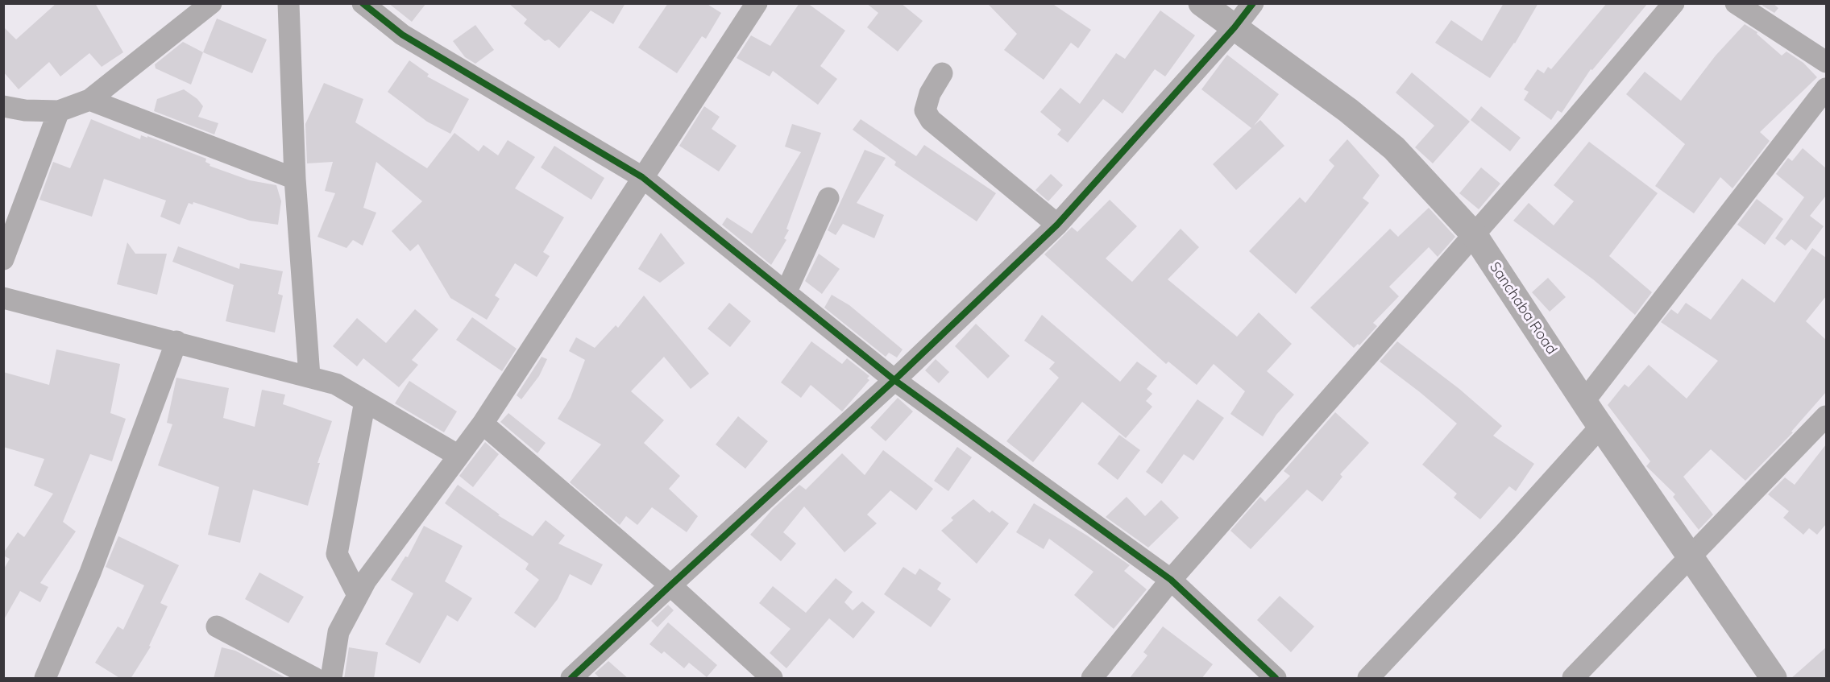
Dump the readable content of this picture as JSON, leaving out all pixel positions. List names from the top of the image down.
{
  "streets": {
    "street": ["Sanchaba Road"]
  }
}
